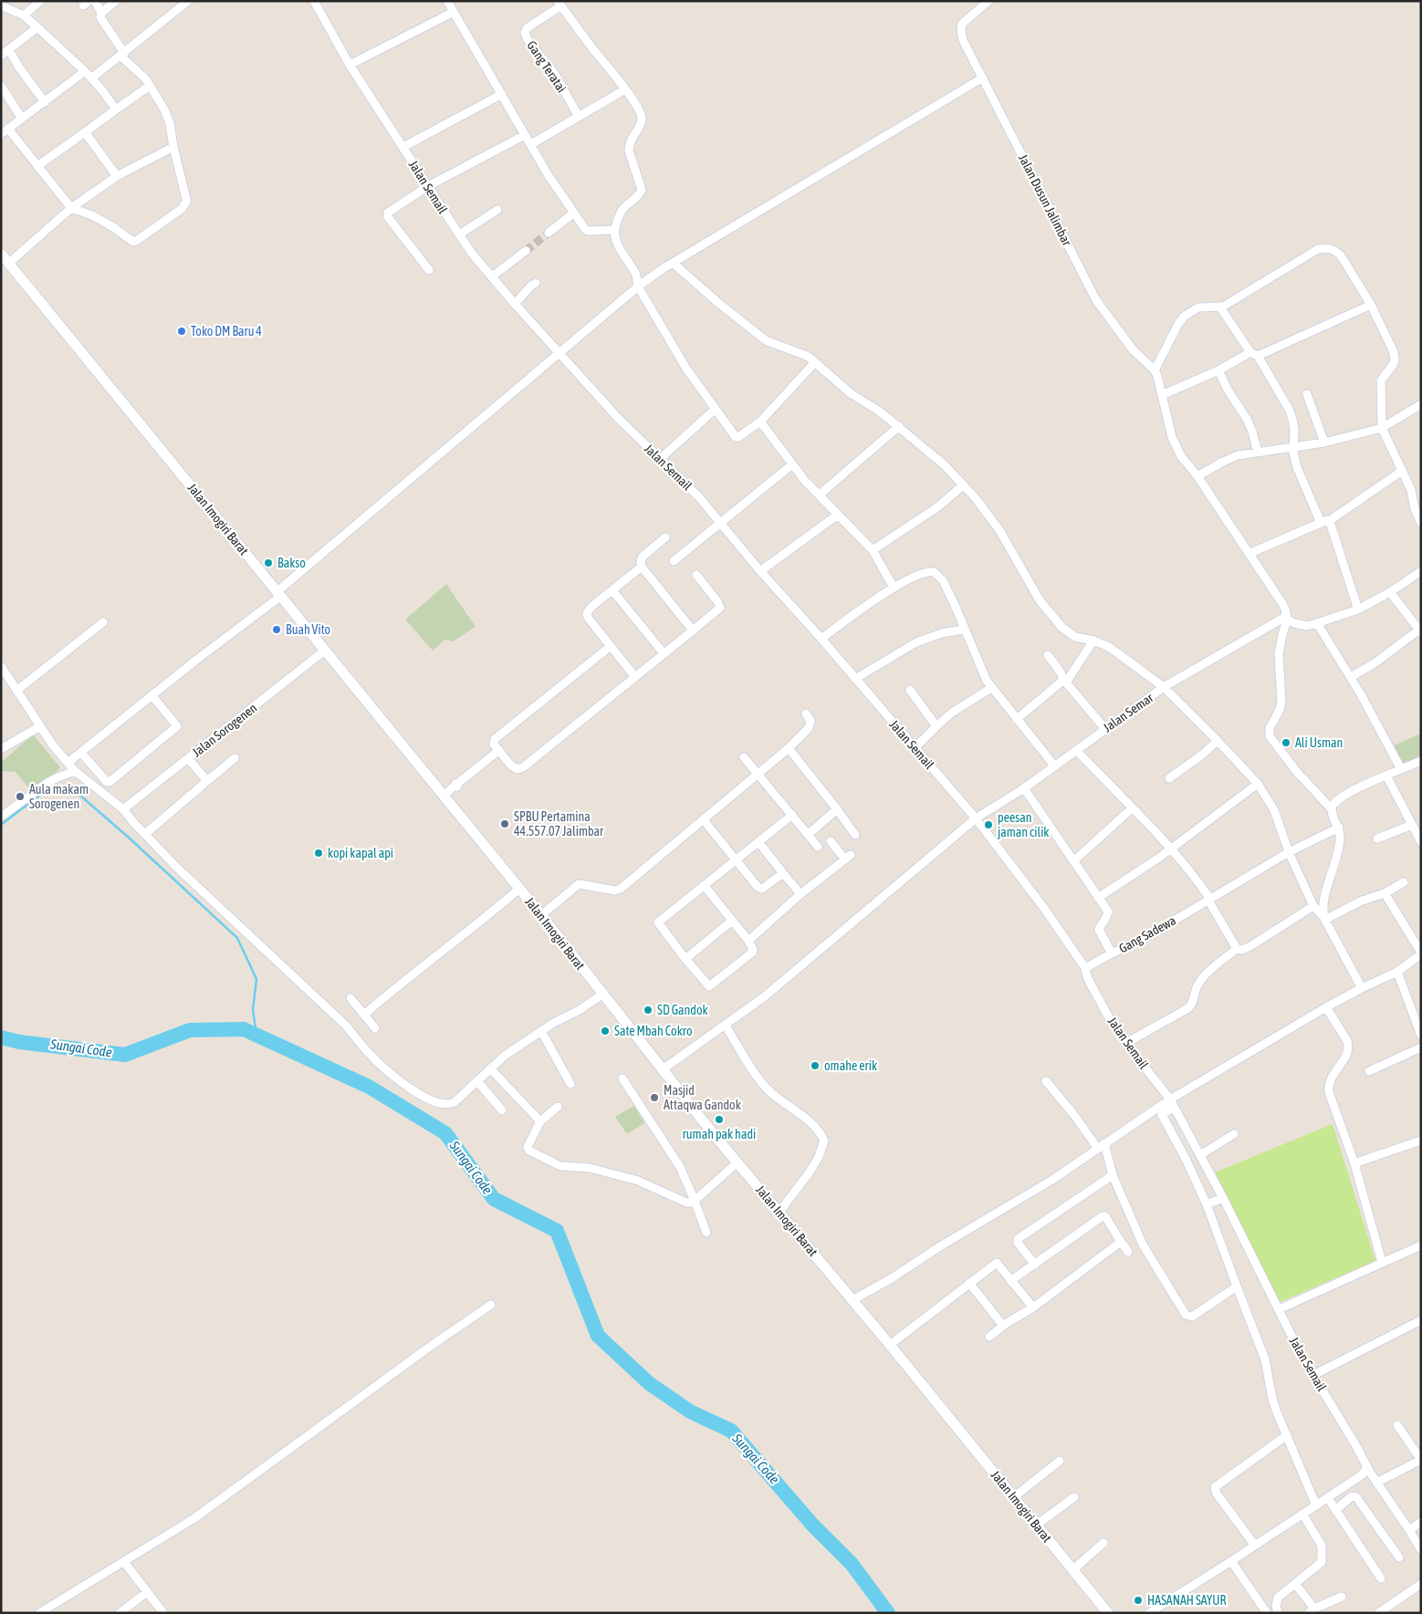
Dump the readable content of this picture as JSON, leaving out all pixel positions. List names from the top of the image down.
{
  "streets": {
    "main road": ["Jalan Imogiri Barat"],
    "street": [
      "Gang Teratai",
      "Jalan Semail",
      "Jalan Dusun Jalimbar",
      "Jalan Semar",
      "Jalan Sorogenen",
      "Gang Sadewa"
    ]
  },
  "crossings": [
    ["Jalan Semail", "Jalan Semar"],
    ["Jalan Semail", "Gang Sadewa"],
    ["Jalan Dusun Jalimbar", "Jalan Semar"],
    ["Jalan Imogiri Barat", "Jalan Semar"],
    ["Jalan Imogiri Barat", "Jalan Sorogenen"]
  ],
  "water": ["Sungai Code"],
  "places": [
    "Toko DM Baru 4",
    "Bakso",
    "Buah Vito",
    "Ali Usman",
    "Aula makam Sorogenen",
    "SPBU Pertamina 44.557.07 Jalimbar",
    "peesan jaman cilik",
    "kopi kapal api",
    "SD Gandok",
    "Sate Mbah Cokro",
    "omahe erik",
    "Masjid Attaqwa Gandok",
    "rumah pak hadi",
    "HASANAH SAYUR"
  ]
}
